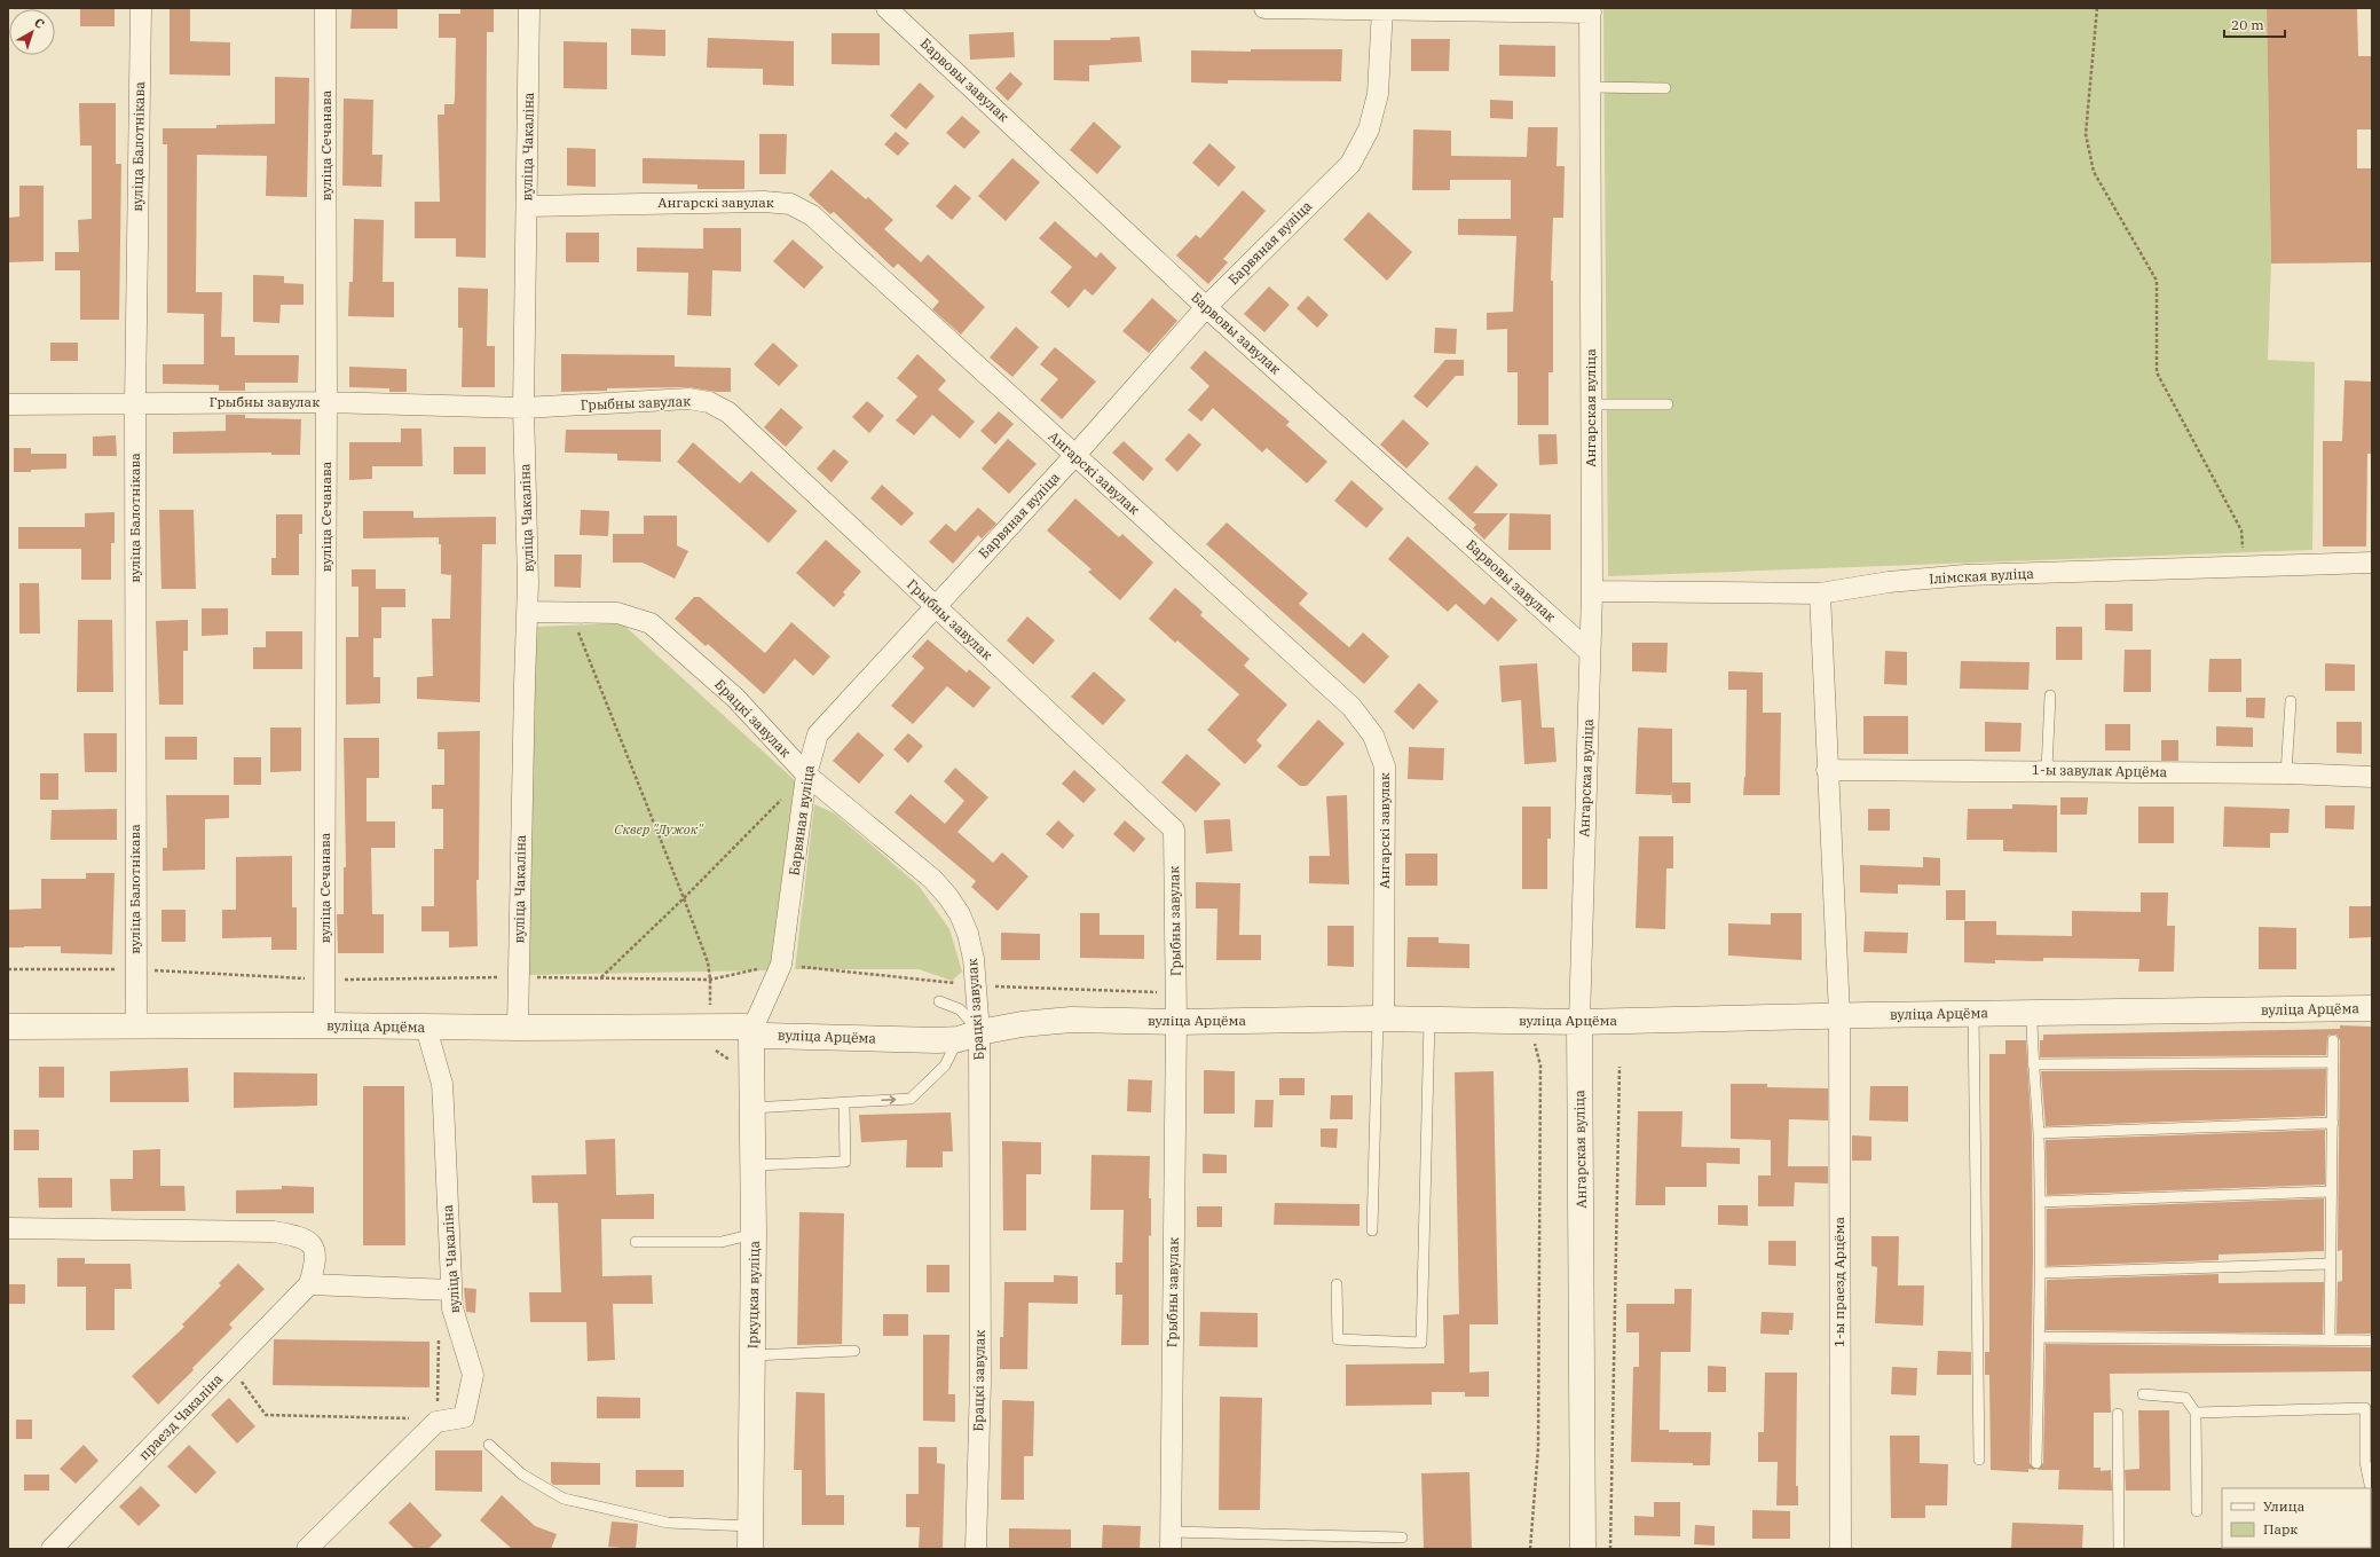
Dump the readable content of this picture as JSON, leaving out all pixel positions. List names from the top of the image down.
{
  "streets": {
    "street": [
      "Барвовы завулак",
      "вуліца Сечанава",
      "вуліца Балотнікава",
      "вуліца Чакаліна",
      "Ангарскі завулак",
      "Барвяная вуліца",
      "Грыбны завулак",
      "Ангарская вуліца",
      "Ілімская вуліца",
      "Брацкі завулак",
      "1-ы завулак Арцёма",
      "вуліца Арцёма",
      "1-ы праезд Арцёма",
      "Іркуцкая вуліца",
      "праезд Чакаліна"
    ]
  },
  "crossings": [
    ["Барвовы завулак", "Барвяная вуліца"],
    ["Барвовы завулак", "Ангарская вуліца"],
    ["вуліца Сечанава", "Грыбны завулак"],
    ["вуліца Сечанава", "вуліца Арцёма"],
    ["вуліца Балотнікава", "Грыбны завулак"],
    ["вуліца Балотнікава", "вуліца Арцёма"],
    ["вуліца Чакаліна", "Ангарскі завулак"],
    ["вуліца Чакаліна", "Грыбны завулак"],
    ["вуліца Чакаліна", "Брацкі завулак"],
    ["вуліца Чакаліна", "вуліца Арцёма"],
    ["Ангарскі завулак", "Барвяная вуліца"],
    ["Ангарскі завулак", "вуліца Арцёма"],
    ["Барвяная вуліца", "Грыбны завулак"],
    ["Барвяная вуліца", "Брацкі завулак"],
    ["Барвяная вуліца", "вуліца Арцёма"],
    ["Барвяная вуліца", "Іркуцкая вуліца"],
    ["Грыбны завулак", "вуліца Арцёма"],
    ["Ангарская вуліца", "Ілімская вуліца"],
    ["Ангарская вуліца", "вуліца Арцёма"],
    ["Брацкі завулак", "вуліца Арцёма"],
    ["вуліца Арцёма", "1-ы праезд Арцёма"],
    ["вуліца Арцёма", "Іркуцкая вуліца"]
  ],
  "parks": ["Сквер \"Лужок\""],
  "legend": ["Улица", "Парк"],
  "scale_bar": "20 m",
  "north": "top right"
}
